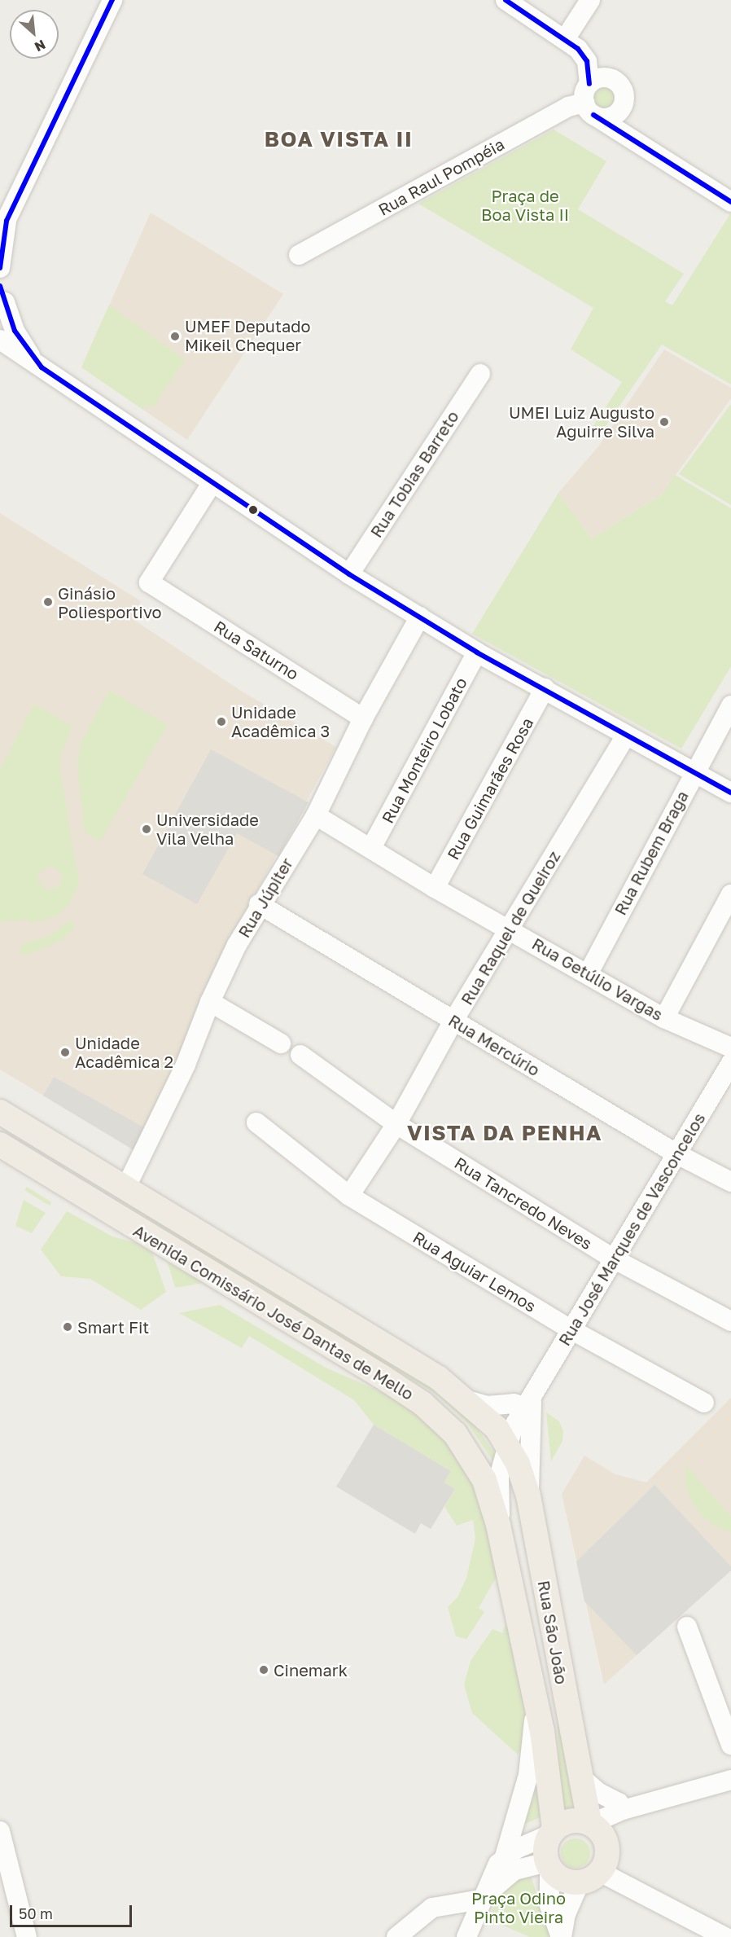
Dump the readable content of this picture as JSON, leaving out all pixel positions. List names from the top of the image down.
{
  "streets": {
    "main road": ["Avenida Comissário José Dantas de Mello", "Rua São João"],
    "street": [
      "Rua Raul Pompéia",
      "Rua Tobias Barreto",
      "Rua Saturno",
      "Rua Monteiro Lobato",
      "Rua Guimarães Rosa",
      "Rua Rubem Braga",
      "Rua Júpiter",
      "Rua Raquel de Queiroz",
      "Rua Getúlio Vargas",
      "Rua Mercúrio",
      "Rua Tancredo Neves",
      "Rua José Marques de Vasconcelos",
      "Rua Aguiar Lemos"
    ]
  },
  "crossings": [
    ["Rua Saturno", "Rua Júpiter"],
    ["Rua Monteiro Lobato", "Rua Getúlio Vargas"],
    ["Rua Guimarães Rosa", "Rua Getúlio Vargas"],
    ["Rua Rubem Braga", "Rua Getúlio Vargas"],
    ["Rua Júpiter", "Rua Getúlio Vargas"],
    ["Rua Júpiter", "Rua Mercúrio"],
    ["Rua Júpiter", "Avenida Comissário José Dantas de Mello"],
    ["Rua Raquel de Queiroz", "Rua Getúlio Vargas"],
    ["Rua Raquel de Queiroz", "Rua Mercúrio"],
    ["Rua Raquel de Queiroz", "Rua Tancredo Neves"],
    ["Rua Raquel de Queiroz", "Rua Aguiar Lemos"],
    ["Rua Mercúrio", "Rua José Marques de Vasconcelos"],
    ["Rua Tancredo Neves", "Rua José Marques de Vasconcelos"],
    ["Rua José Marques de Vasconcelos", "Rua Aguiar Lemos"],
    ["Rua José Marques de Vasconcelos", "Avenida Comissário José Dantas de Mello"],
    ["Rua José Marques de Vasconcelos", "Rua São João"],
    ["Avenida Comissário José Dantas de Mello", "Rua São João"]
  ],
  "districts": ["BOA VISTA II", "VISTA DA PENHA"],
  "parks": ["Praça de Boa Vista II", "Praça Odino Pinto Vieira"],
  "places": [
    "UMEF Deputado Mikeil Chequer",
    "UMEI Luiz Augusto Aguirre Silva",
    "Ginásio Poliesportivo",
    "Unidade Acadêmica 3",
    "Universidade Vila Velha",
    "Unidade Acadêmica 2",
    "Smart Fit",
    "Cinemark"
  ],
  "scale_bar": "50 m",
  "north": "bottom right"
}
